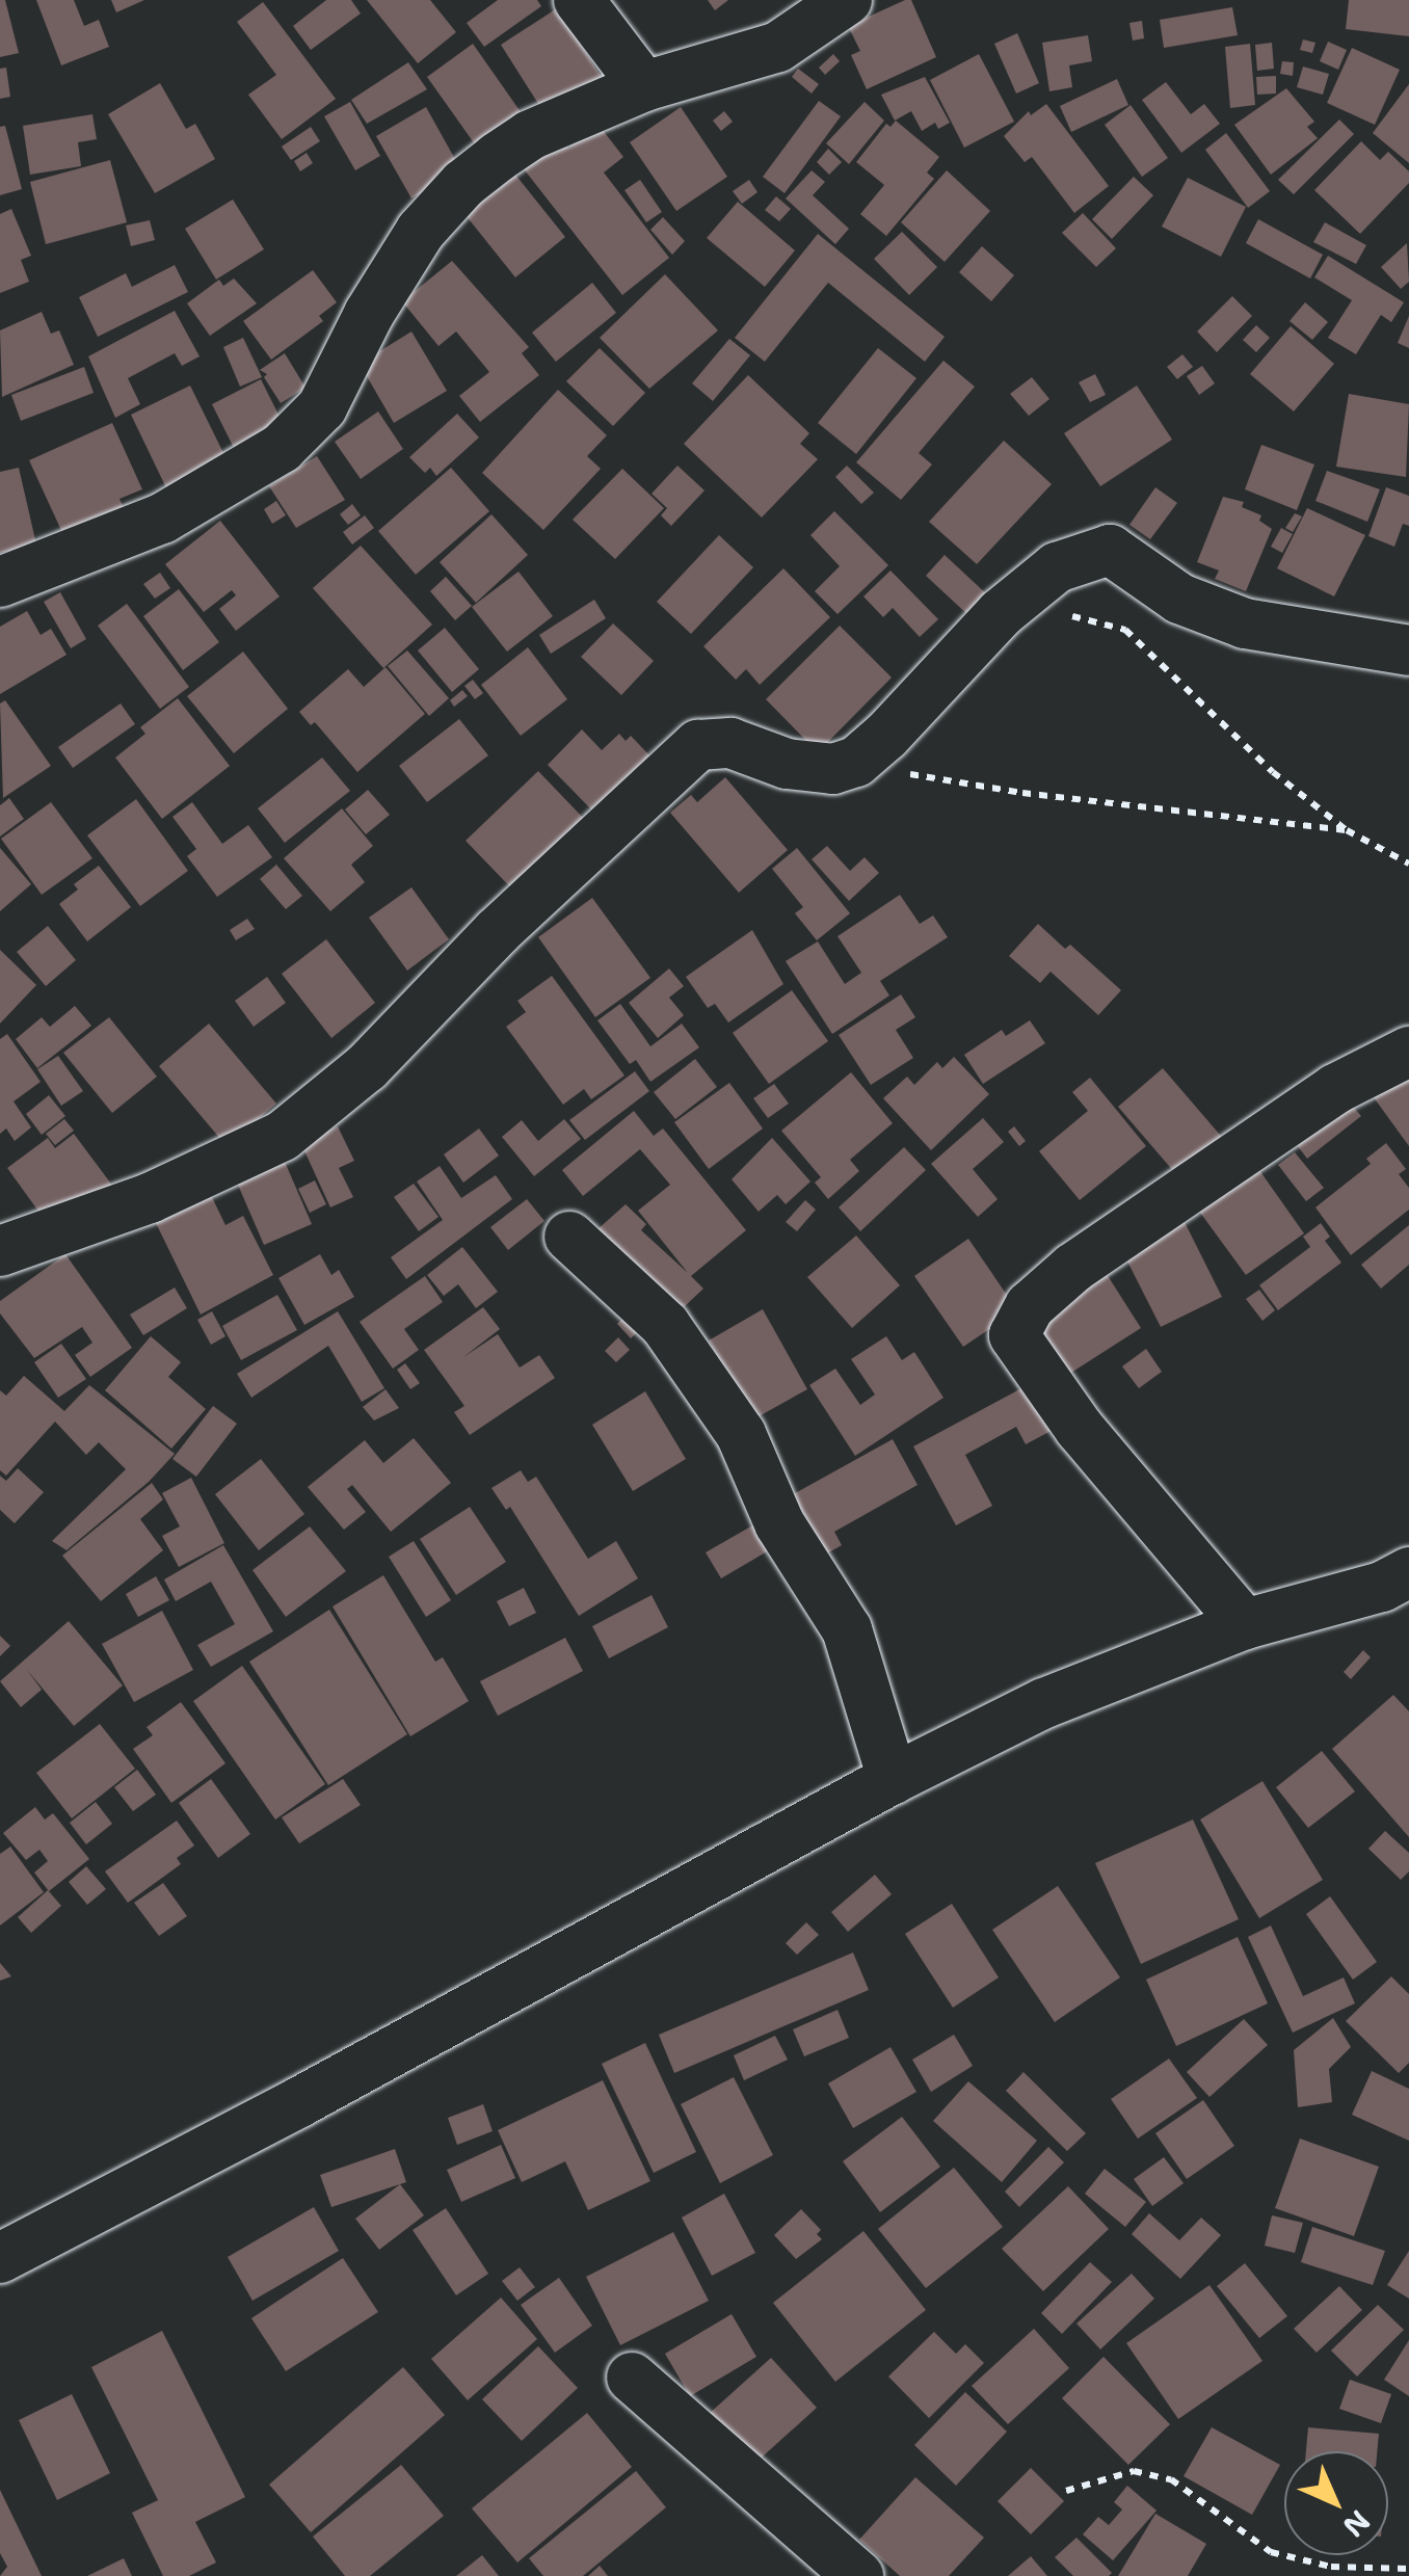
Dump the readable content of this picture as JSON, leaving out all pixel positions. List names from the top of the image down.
{
  "north": "bottom right"
}
